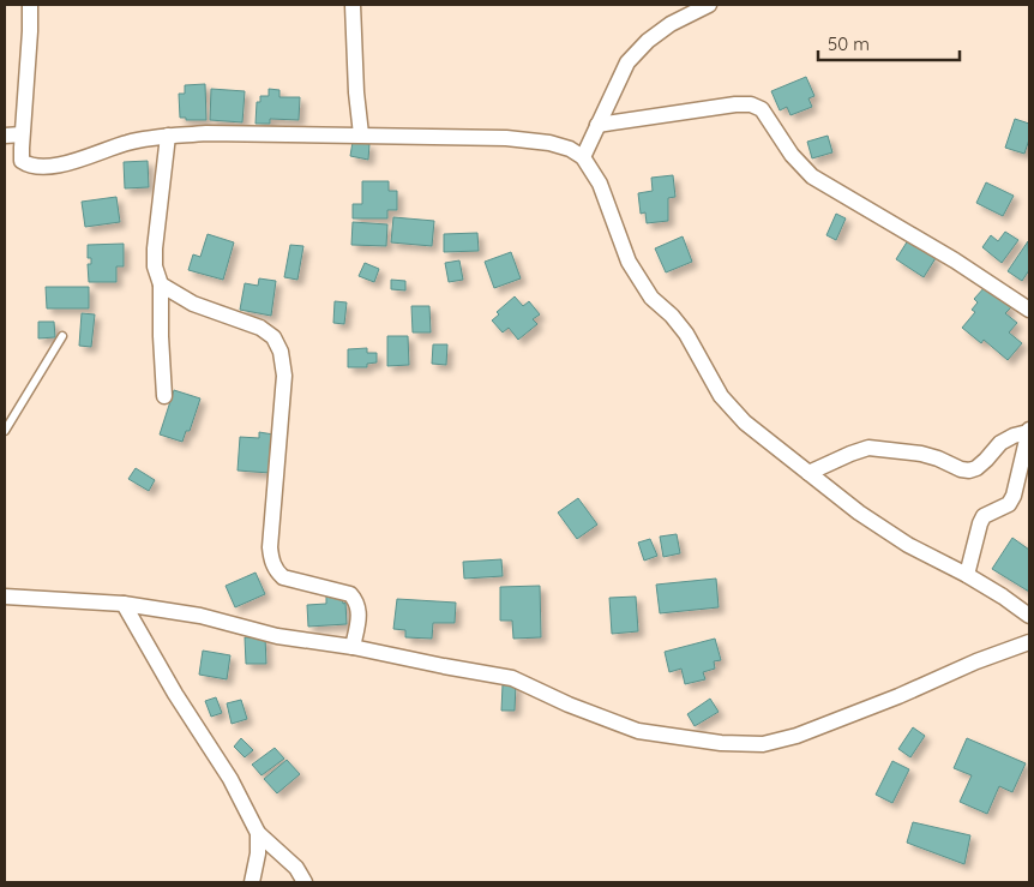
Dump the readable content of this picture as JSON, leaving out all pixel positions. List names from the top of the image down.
{
  "scale_bar": "50 m"
}
